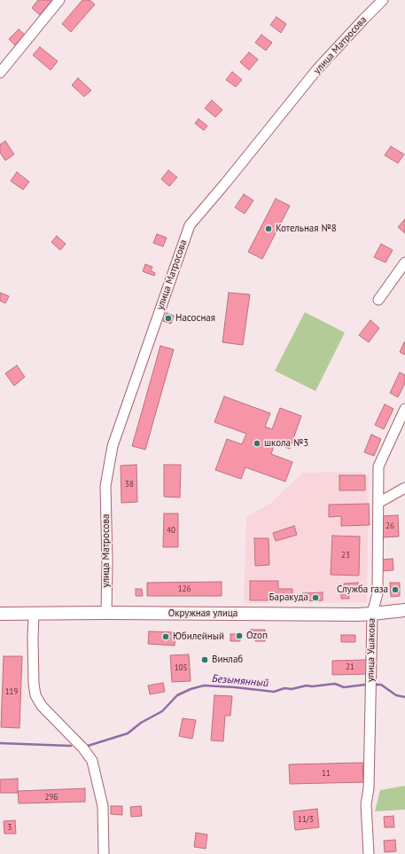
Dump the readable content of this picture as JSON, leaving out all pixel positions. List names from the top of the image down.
{
  "streets": {
    "main road": ["Окружная улица"],
    "street": ["улица Матросова", "улица Ушакова"]
  },
  "crossings": [
    ["улица Матросова", "Окружная улица"],
    ["Окружная улица", "улица Ушакова"]
  ],
  "water": ["Безымянный"],
  "places": [
    "Котельная №8",
    "Насосная",
    "школа №3",
    "Служба газа",
    "Баракуда",
    "Ozon",
    "Юбилейный",
    "Винлаб"
  ],
  "house_numbers": [
    "38",
    "26",
    "40",
    "23",
    "126",
    "21",
    "105",
    "119",
    "11",
    "29Б",
    "11/3",
    "3"
  ]
}
